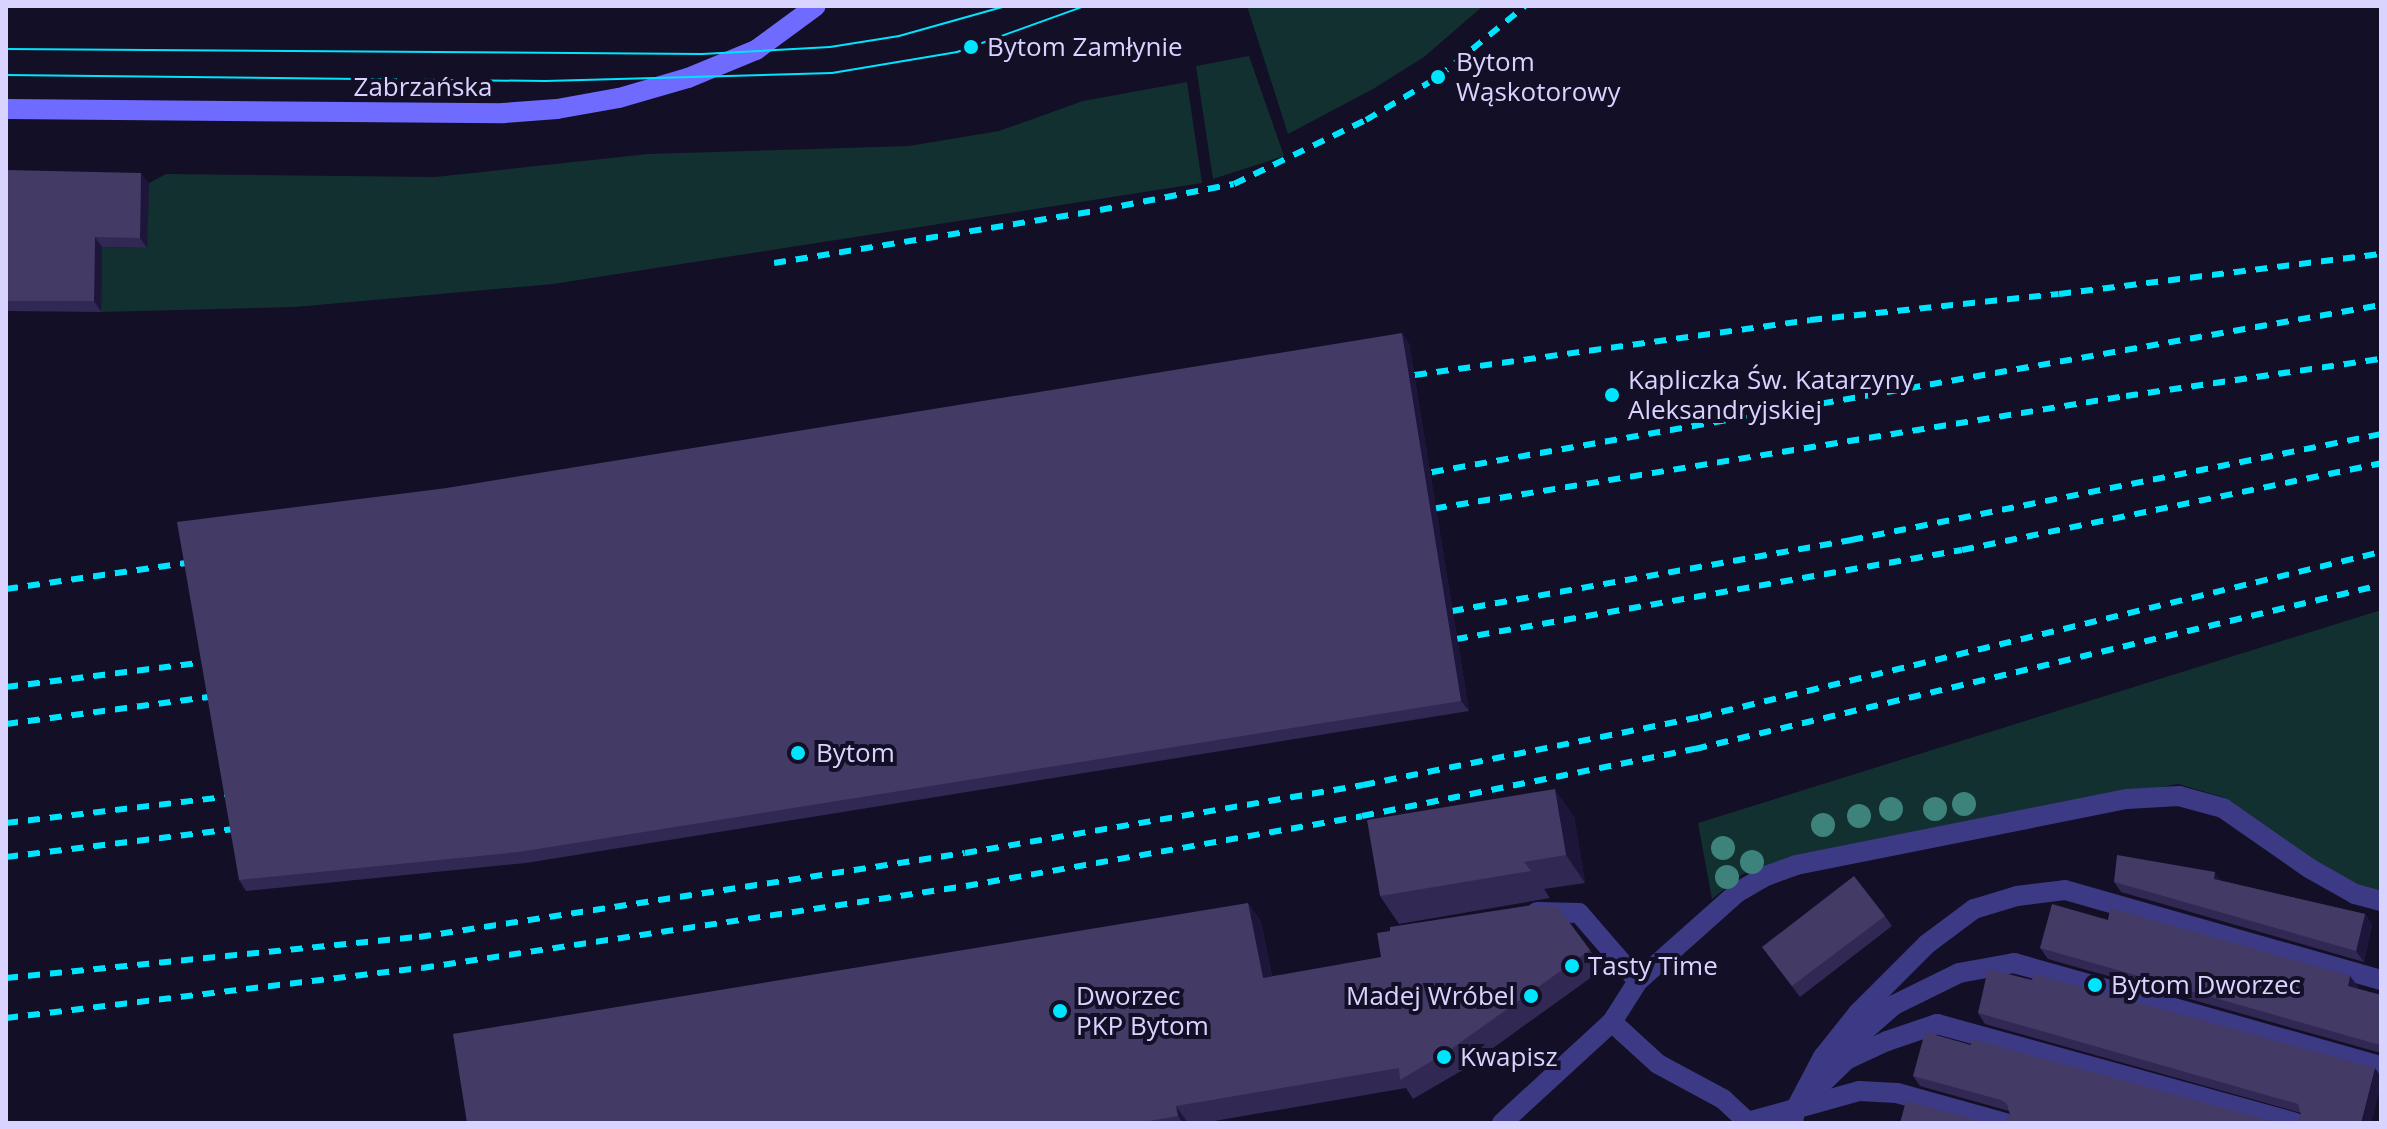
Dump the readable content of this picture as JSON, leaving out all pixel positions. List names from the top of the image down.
{
  "streets": {
    "main road": ["Zabrzańska"]
  },
  "places": [
    "Bytom Zamłynie",
    "Bytom Wąskotorowy",
    "Kapliczka Św. Katarzyny Aleksandryjskiej",
    "Bytom",
    "Tasty Time",
    "Bytom Dworzec",
    "Madej Wróbel",
    "Dworzec PKP Bytom",
    "Kwapisz"
  ]
}
